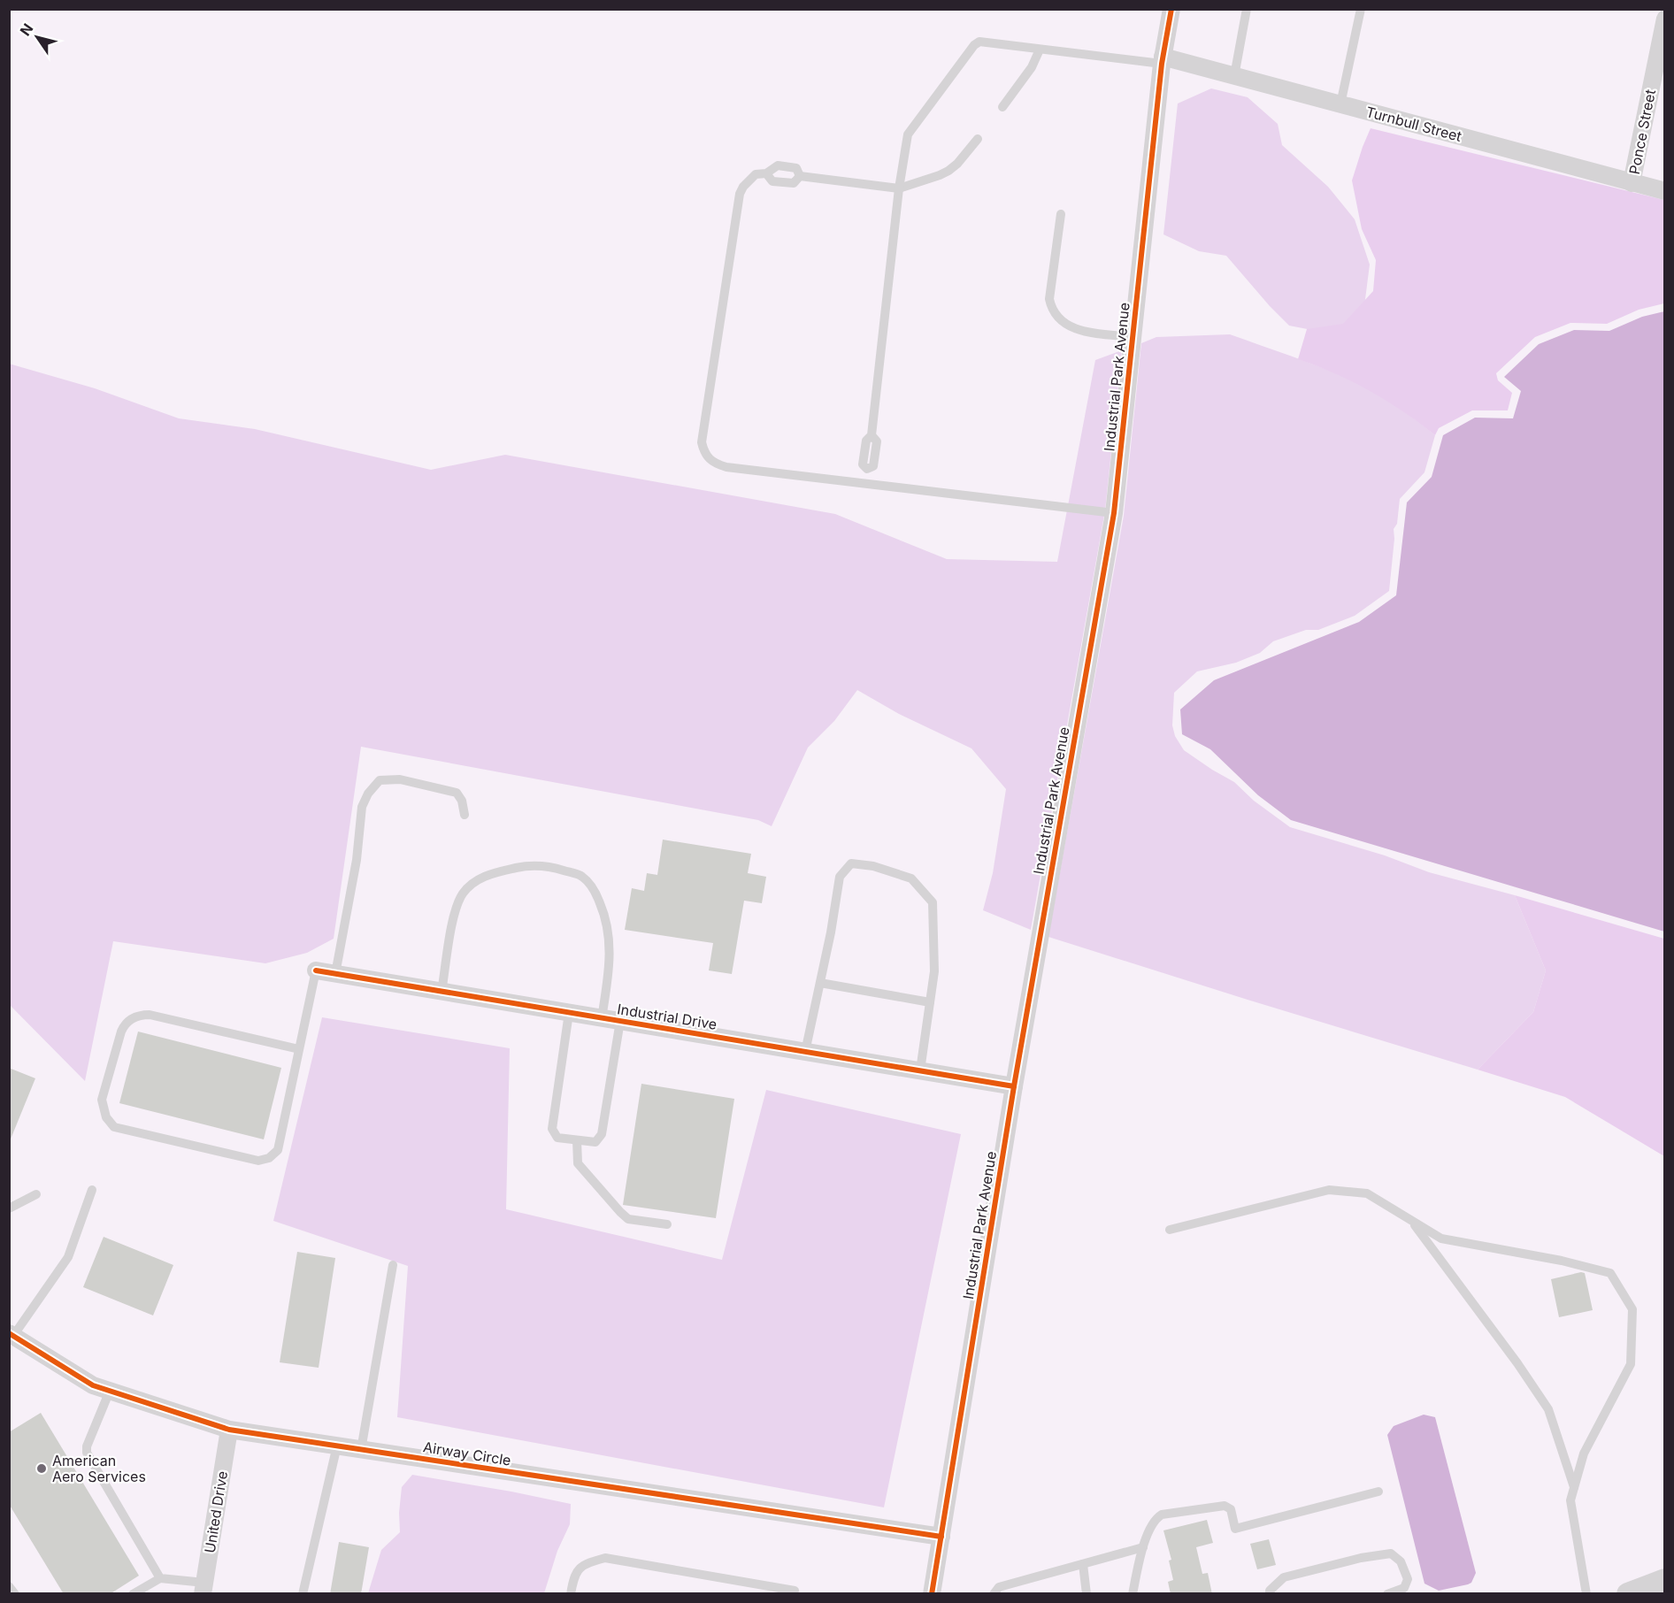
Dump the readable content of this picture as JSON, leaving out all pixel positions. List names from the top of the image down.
{
  "streets": {
    "street": [
      "Turnbull Street",
      "Ponce Street",
      "Industrial Park Avenue",
      "Industrial Drive",
      "Airway Circle",
      "United Drive"
    ]
  },
  "crossings": [
    ["Turnbull Street", "Ponce Street"],
    ["Turnbull Street", "Industrial Park Avenue"],
    ["Industrial Park Avenue", "Industrial Drive"],
    ["Industrial Park Avenue", "Airway Circle"],
    ["Airway Circle", "United Drive"]
  ],
  "places": ["American Aero Services"],
  "north": "top left"
}
